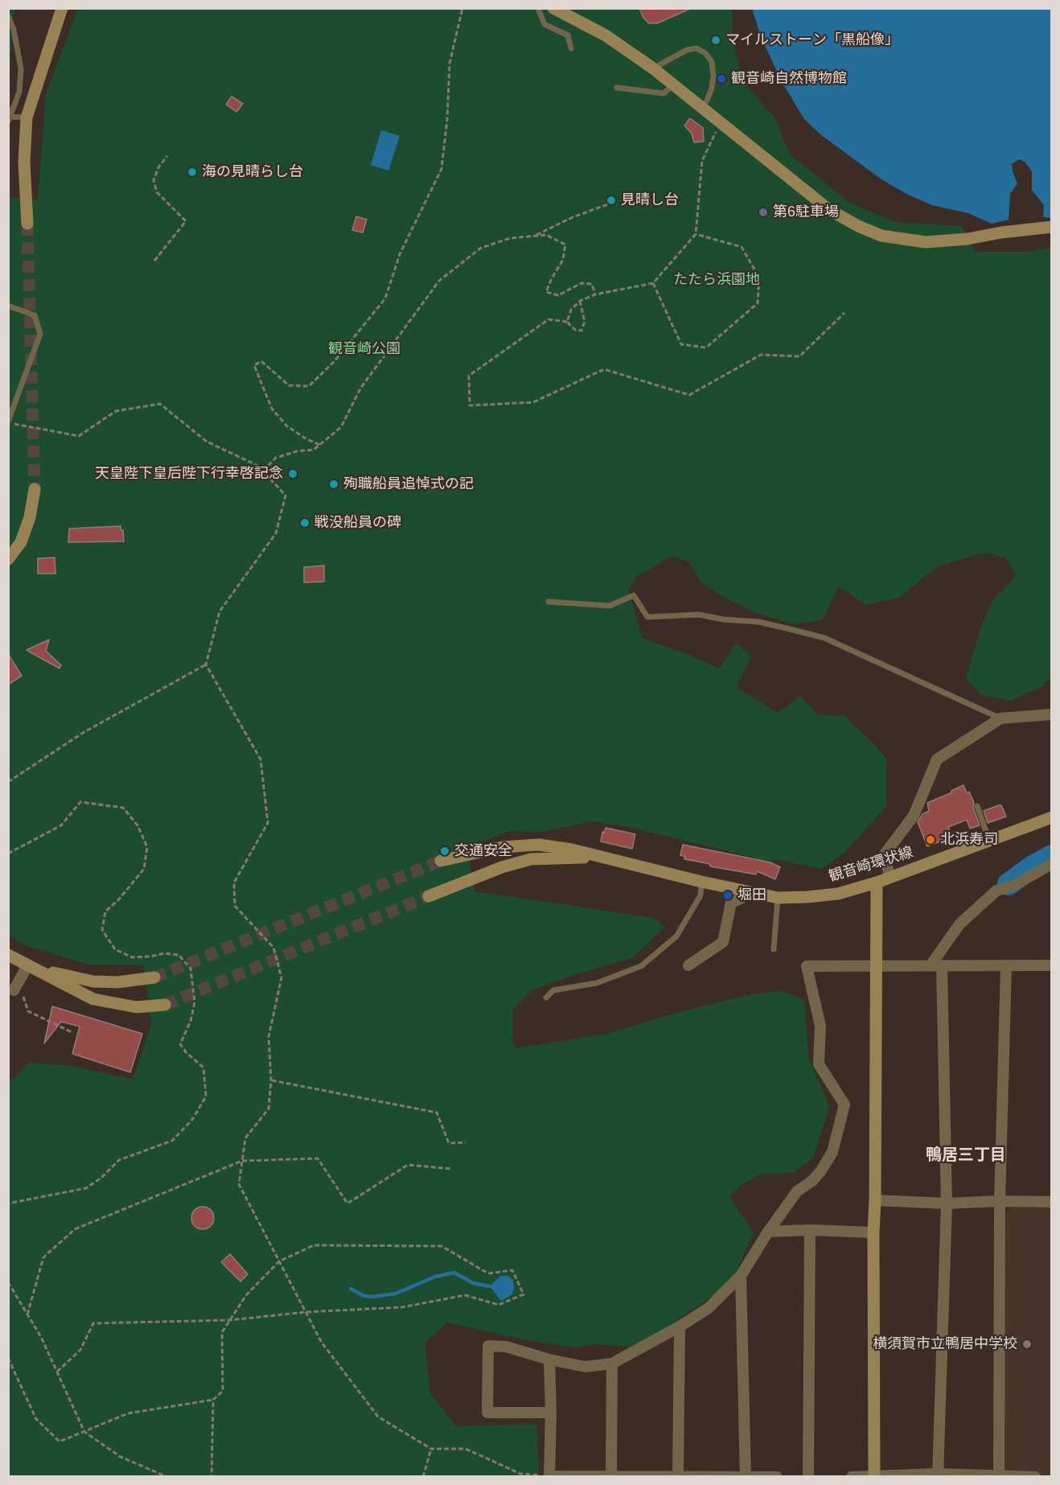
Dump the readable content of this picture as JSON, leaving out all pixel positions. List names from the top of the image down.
{
  "streets": {
    "street": ["観音崎環状線"]
  },
  "districts": ["鴨居三丁目"],
  "parks": ["たたら浜園地", "観音崎公園"],
  "places": [
    "マイルストーン「黒船像」",
    "観音崎自然博物館",
    "海の見晴らし台",
    "見晴し台",
    "第6駐車場",
    "天皇陛下皇后陛下行幸啓記念",
    "殉職船員追悼式の記",
    "戦没船員の碑",
    "北浜寿司",
    "交通安全",
    "堀田",
    "横須賀市立鴨居中学校"
  ]
}
